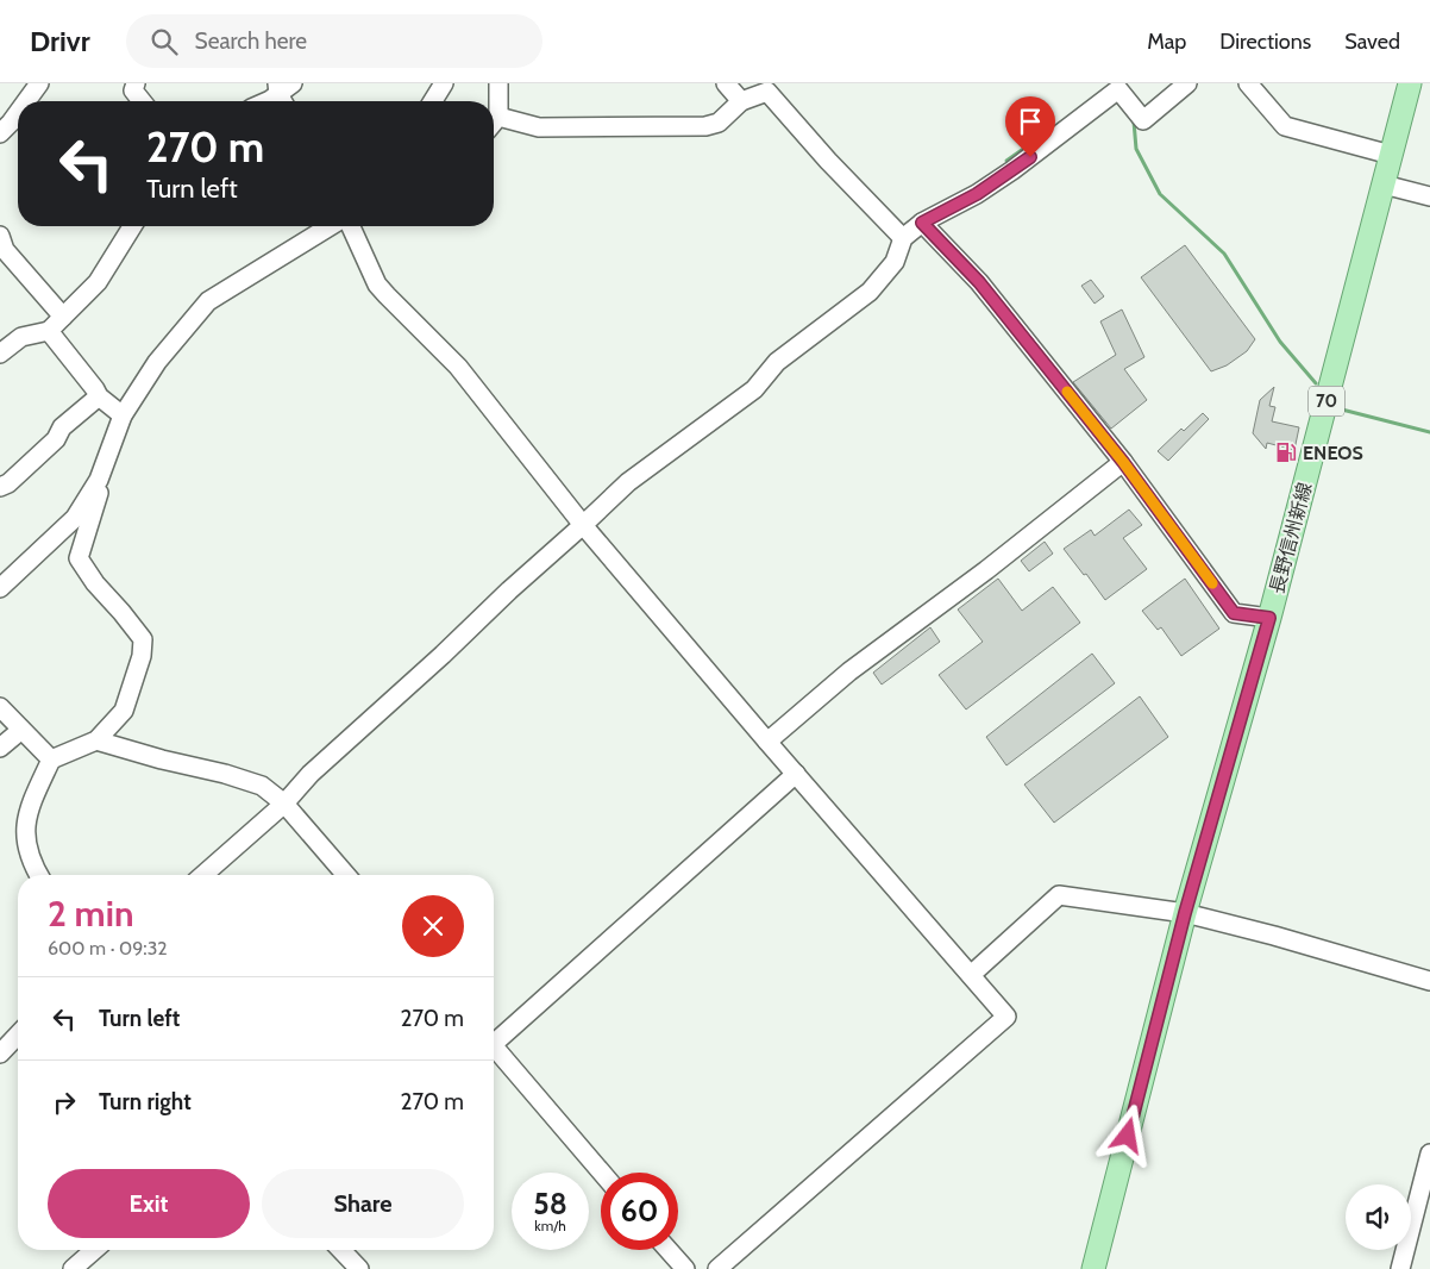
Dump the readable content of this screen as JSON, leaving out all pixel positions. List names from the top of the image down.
{
  "streets": {
    "main road": ["70", "長野信州新線"]
  },
  "places": {
    "fuel station": ["ENEOS"]
  },
  "page": {
    "header": "Drivr",
    "search": "Search here",
    "nav": ["Map", "Directions", "Saved"],
    "turn": ["270 m", "Turn left"],
    "heading": ["2 min", "600 m · 09:32"],
    "list": [
      {
        "name": "Turn left",
        "value": "270 m"
      },
      {
        "name": "Turn right",
        "value": "270 m"
      }
    ],
    "buttons": ["Exit", "Share"],
    "speed": "58 km/h",
    "limit": "60"
  }
}
